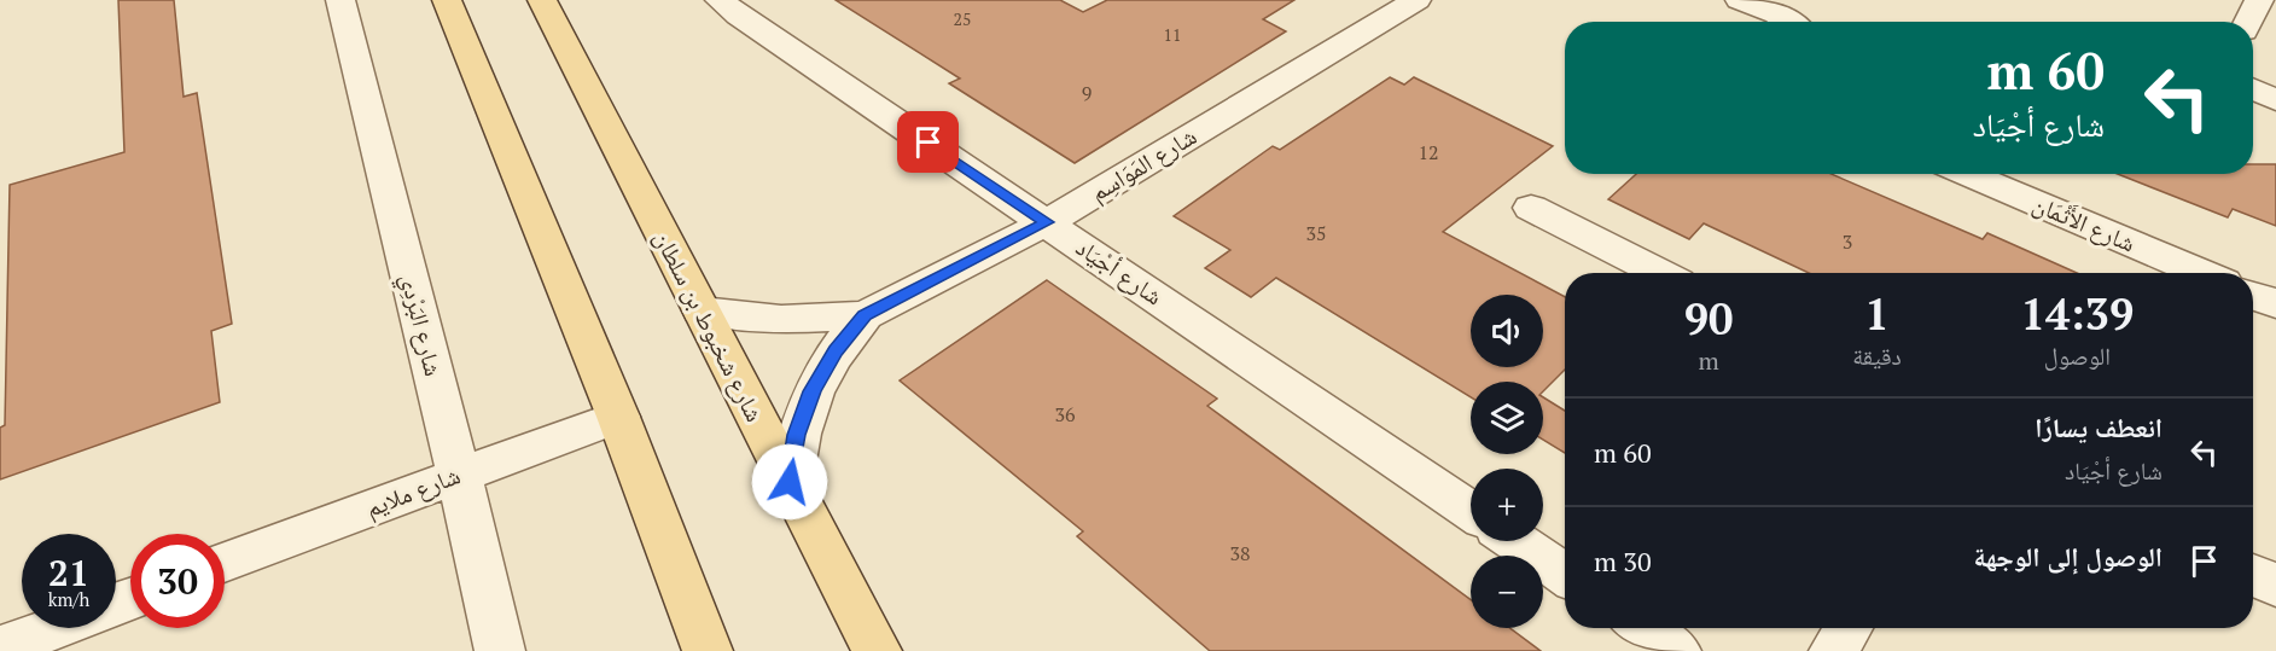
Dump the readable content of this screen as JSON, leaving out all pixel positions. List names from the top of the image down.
{
  "streets": {
    "main road": ["شارع شخبوط بن سلطان"],
    "street": [
      "شارع المَوَاسِم",
      "شارع الأَثْمَان",
      "شارع أجْيَاد",
      "شارع البَرْدِي",
      "شارع ملايم"
    ]
  },
  "crossings": [
    ["شارع المَوَاسِم", "شارع أجْيَاد"],
    ["شارع المَوَاسِم", "شارع شخبوط بن سلطان"],
    ["شارع البَرْدِي", "شارع ملايم"]
  ],
  "house_numbers": [
    "25",
    "11",
    "9",
    "12",
    "35",
    "3",
    "36",
    "38"
  ],
  "page": {
    "turn": ["60 m", "شارع أجْيَاد"],
    "eta": [
      "14:39",
      "الوصول",
      "1",
      "دقيقة",
      "90",
      "m"
    ],
    "map_buttons": ["+", "−"],
    "list": [
      {
        "name": "انعطف يسارًا",
        "note": "شارع أجْيَاد",
        "value": "60 m"
      },
      {
        "name": "الوصول إلى الوجهة",
        "value": "30 m"
      }
    ],
    "speed": "21 km/h",
    "limit": "30"
  }
}
